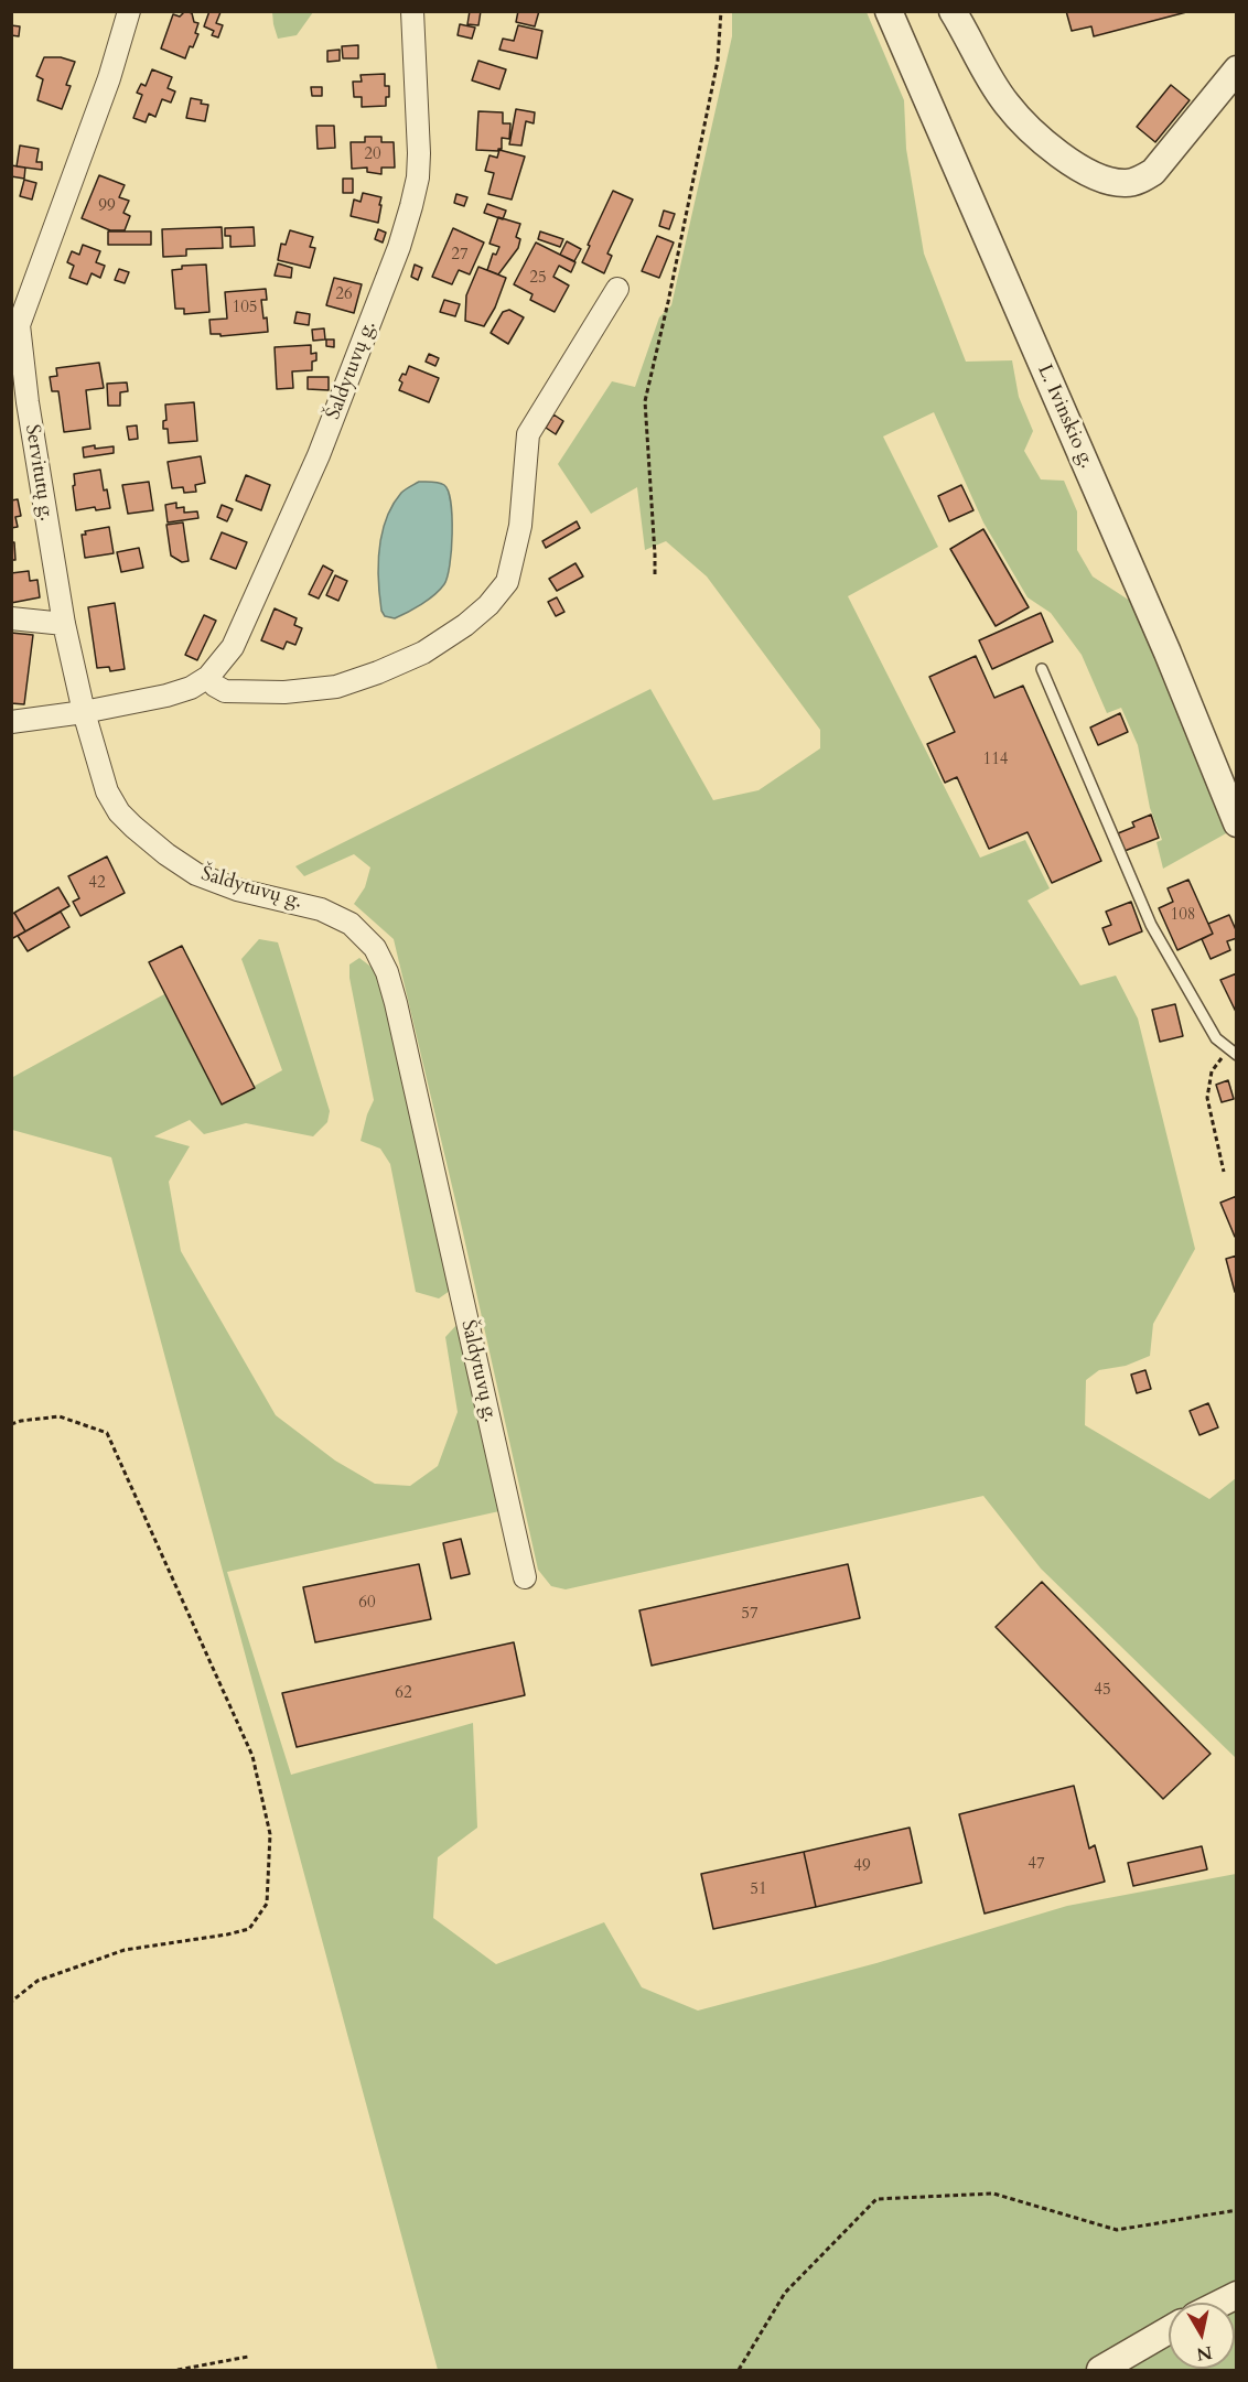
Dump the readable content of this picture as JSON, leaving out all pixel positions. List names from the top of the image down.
{
  "streets": {
    "street": ["Šaldytuvų g.", "L. Ivinskio g.", "Servitutų g."]
  },
  "crossings": [
    ["Šaldytuvų g.", "Servitutų g."]
  ],
  "house_numbers": [
    "20",
    "99",
    "27",
    "25",
    "26",
    "105",
    "114",
    "42",
    "108",
    "60",
    "57",
    "45",
    "62",
    "47",
    "49",
    "51"
  ],
  "north": "bottom"
}
